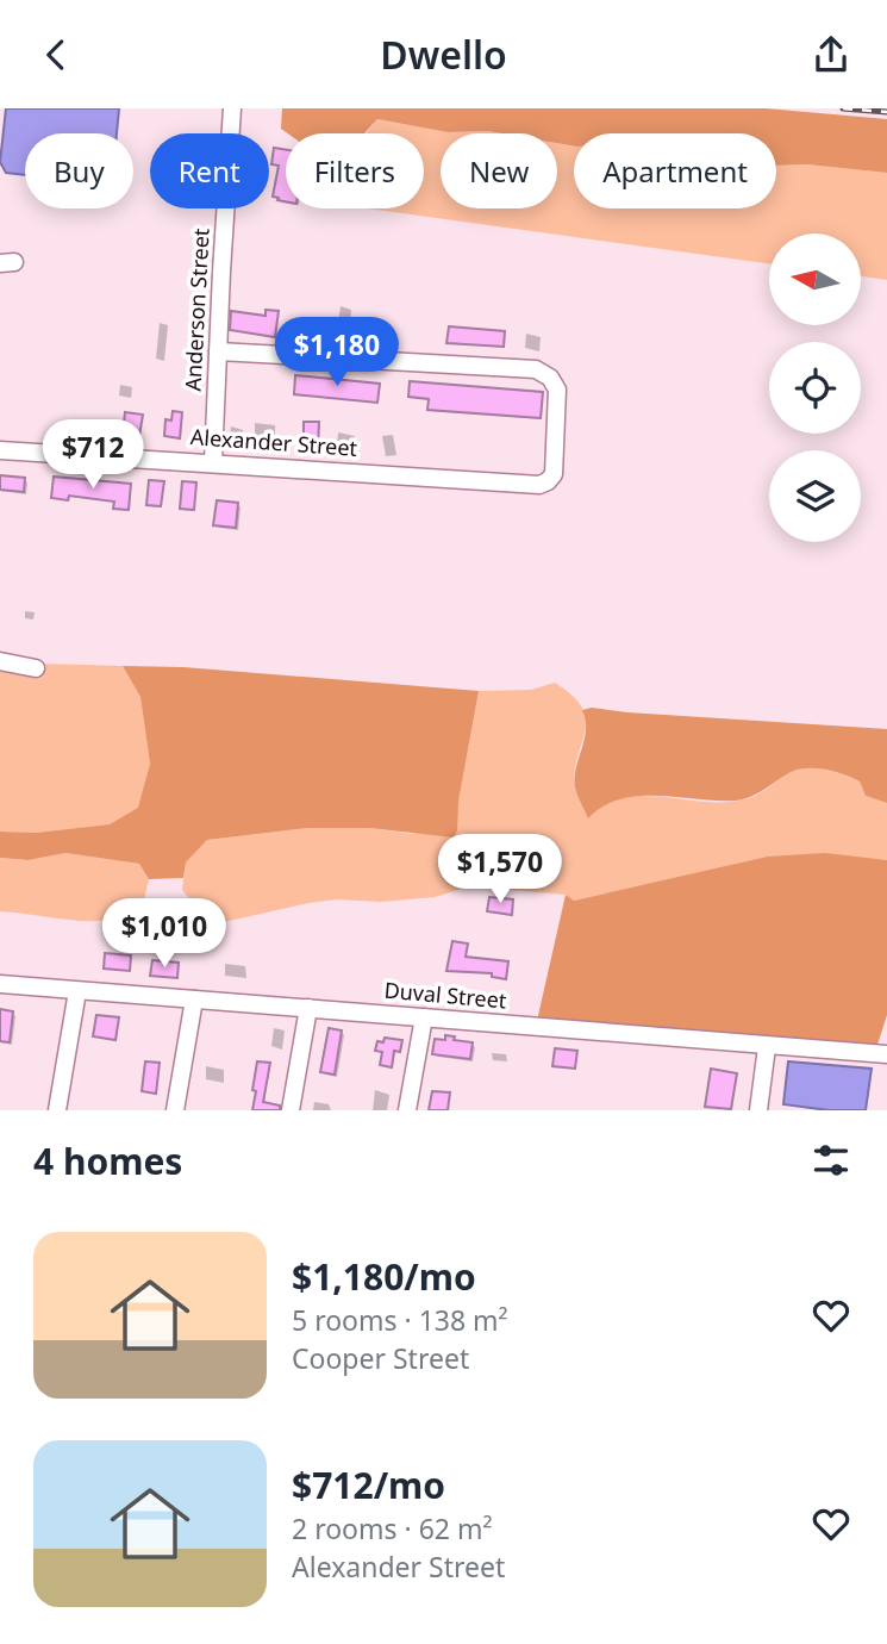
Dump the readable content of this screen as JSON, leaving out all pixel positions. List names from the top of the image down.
{
  "streets": {
    "street": ["Anderson Street", "Alexander Street", "Duval Street"]
  },
  "crossings": [
    ["Anderson Street", "Alexander Street"]
  ],
  "north": "left",
  "page": {
    "header": "Dwello",
    "chip": [
      "Buy",
      "Rent",
      "Filters",
      "New",
      "Apartment"
    ],
    "price": [
      "$1,180",
      "$712",
      "$1,570",
      "$1,010"
    ],
    "heading": "4 homes",
    "list": [
      {
        "name": "$1,180/mo",
        "note": "5 rooms · 138 m² · Cooper Street"
      },
      {
        "name": "$712/mo",
        "note": "2 rooms · 62 m² · Alexander Street"
      }
    ]
  }
}
